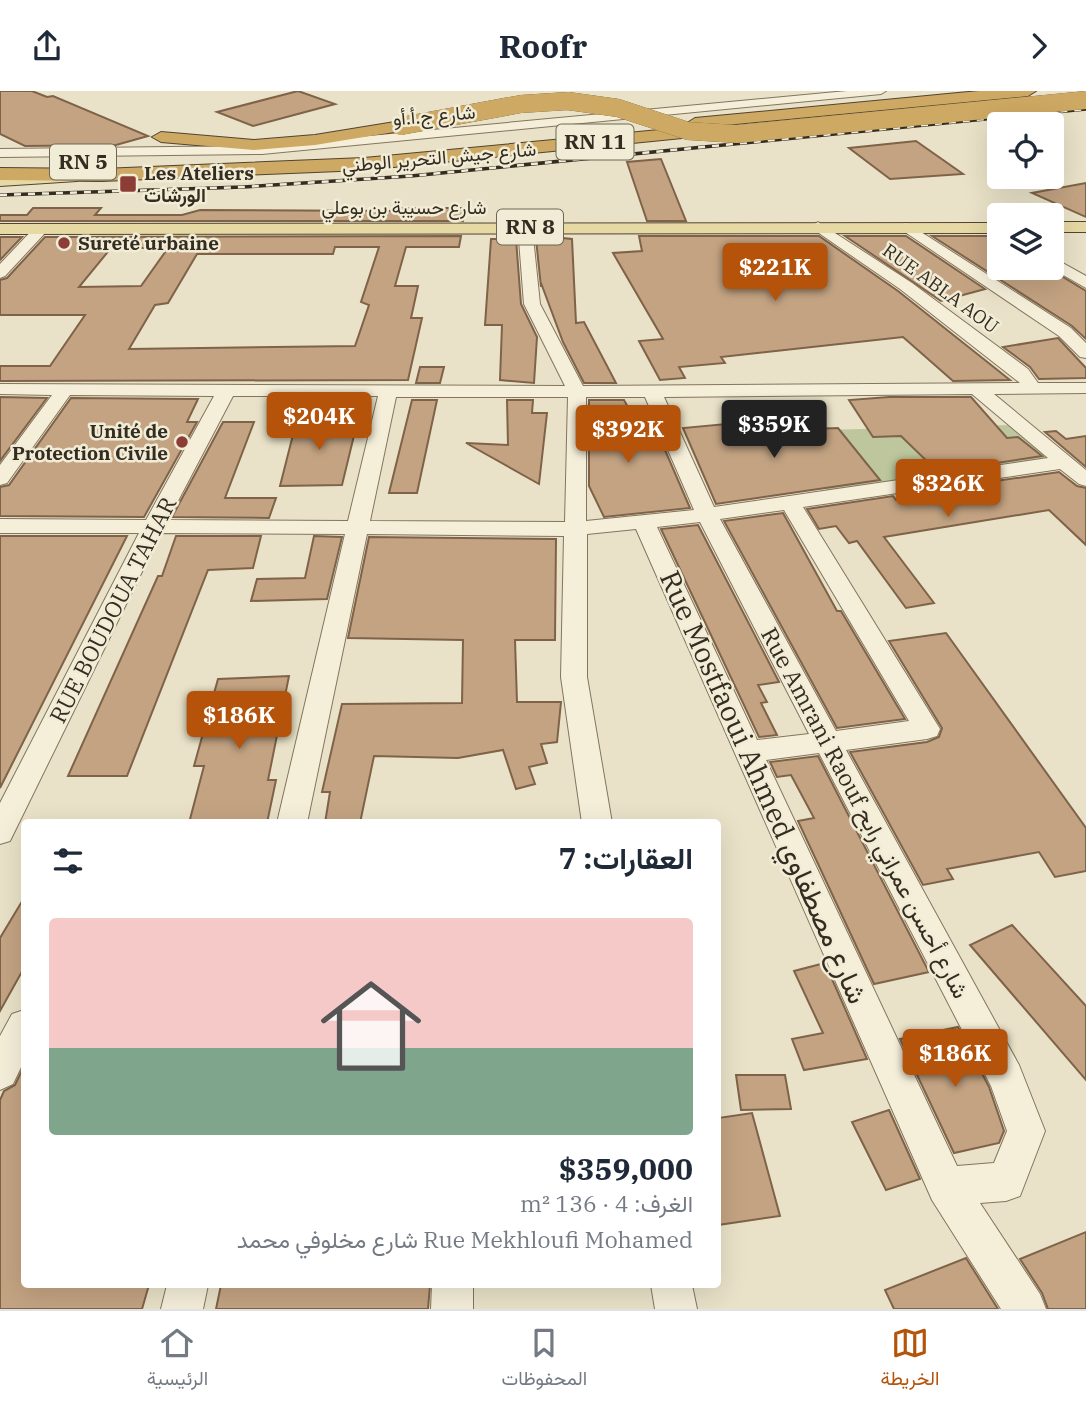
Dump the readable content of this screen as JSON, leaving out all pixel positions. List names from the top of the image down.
{
  "streets": {
    "highway": ["RN 11", "شارع جيش التحرير الوطني", "RN 5"],
    "main road": ["شارع حسيبة بن بوعلي", "RN 8"],
    "street": [
      "شارع ج.أ.أو",
      "RUE ABLA AOU",
      "RUE BOUDOUA TAHAR",
      "Rue Mostfaoui Ahmed شارع مصطفاوي",
      "Rue Amrani Raouf شارع أحسن عمراني رابح"
    ]
  },
  "crossings": [
    ["RN 11", "شارع جيش التحرير الوطني"],
    ["شارع حسيبة بن بوعلي", "RN 8"],
    ["شارع حسيبة بن بوعلي", "RUE ABLA AOU"],
    ["Rue Mostfaoui Ahmed شارع مصطفاوي", "Rue Amrani Raouf شارع أحسن عمراني رابح"]
  ],
  "places": {
    "transit": ["Les Ateliers الورشات"],
    "other": ["Sureté urbaine", "Unité de Protection Civile"]
  },
  "page": {
    "header": "Roofr",
    "price": [
      "$221K",
      "$204K",
      "$359K",
      "$392K",
      "$326K",
      "$186K",
      "$186K"
    ],
    "heading": "العقارات: 7",
    "list": [
      {
        "name": "$359,000",
        "note": "الغرف: 4 · 136 m² · Rue Mekhloufi Mohamed شارع مخلوفي محمد"
      }
    ],
    "tabs": ["الخريطة", "المحفوظات", "الرئيسية"]
  }
}
